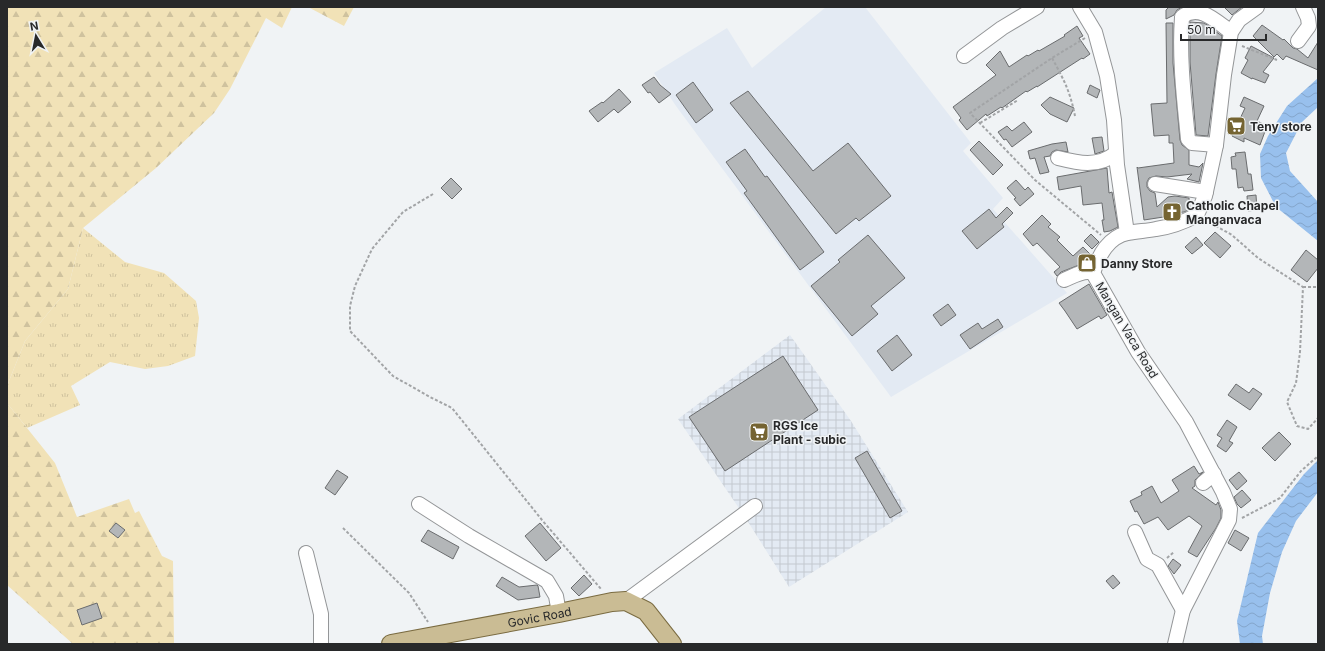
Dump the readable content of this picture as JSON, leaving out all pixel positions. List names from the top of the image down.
{
  "streets": {
    "main road": ["Govic Road"],
    "street": ["Mangan Vaca Road"]
  },
  "places": {
    "supermarket": ["Teny store", "RGS Ice Plant - subic"],
    "church": ["Catholic Chapel Manganvaca"],
    "shop": ["Danny Store"]
  },
  "scale_bar": "50 m",
  "north": "top"
}
